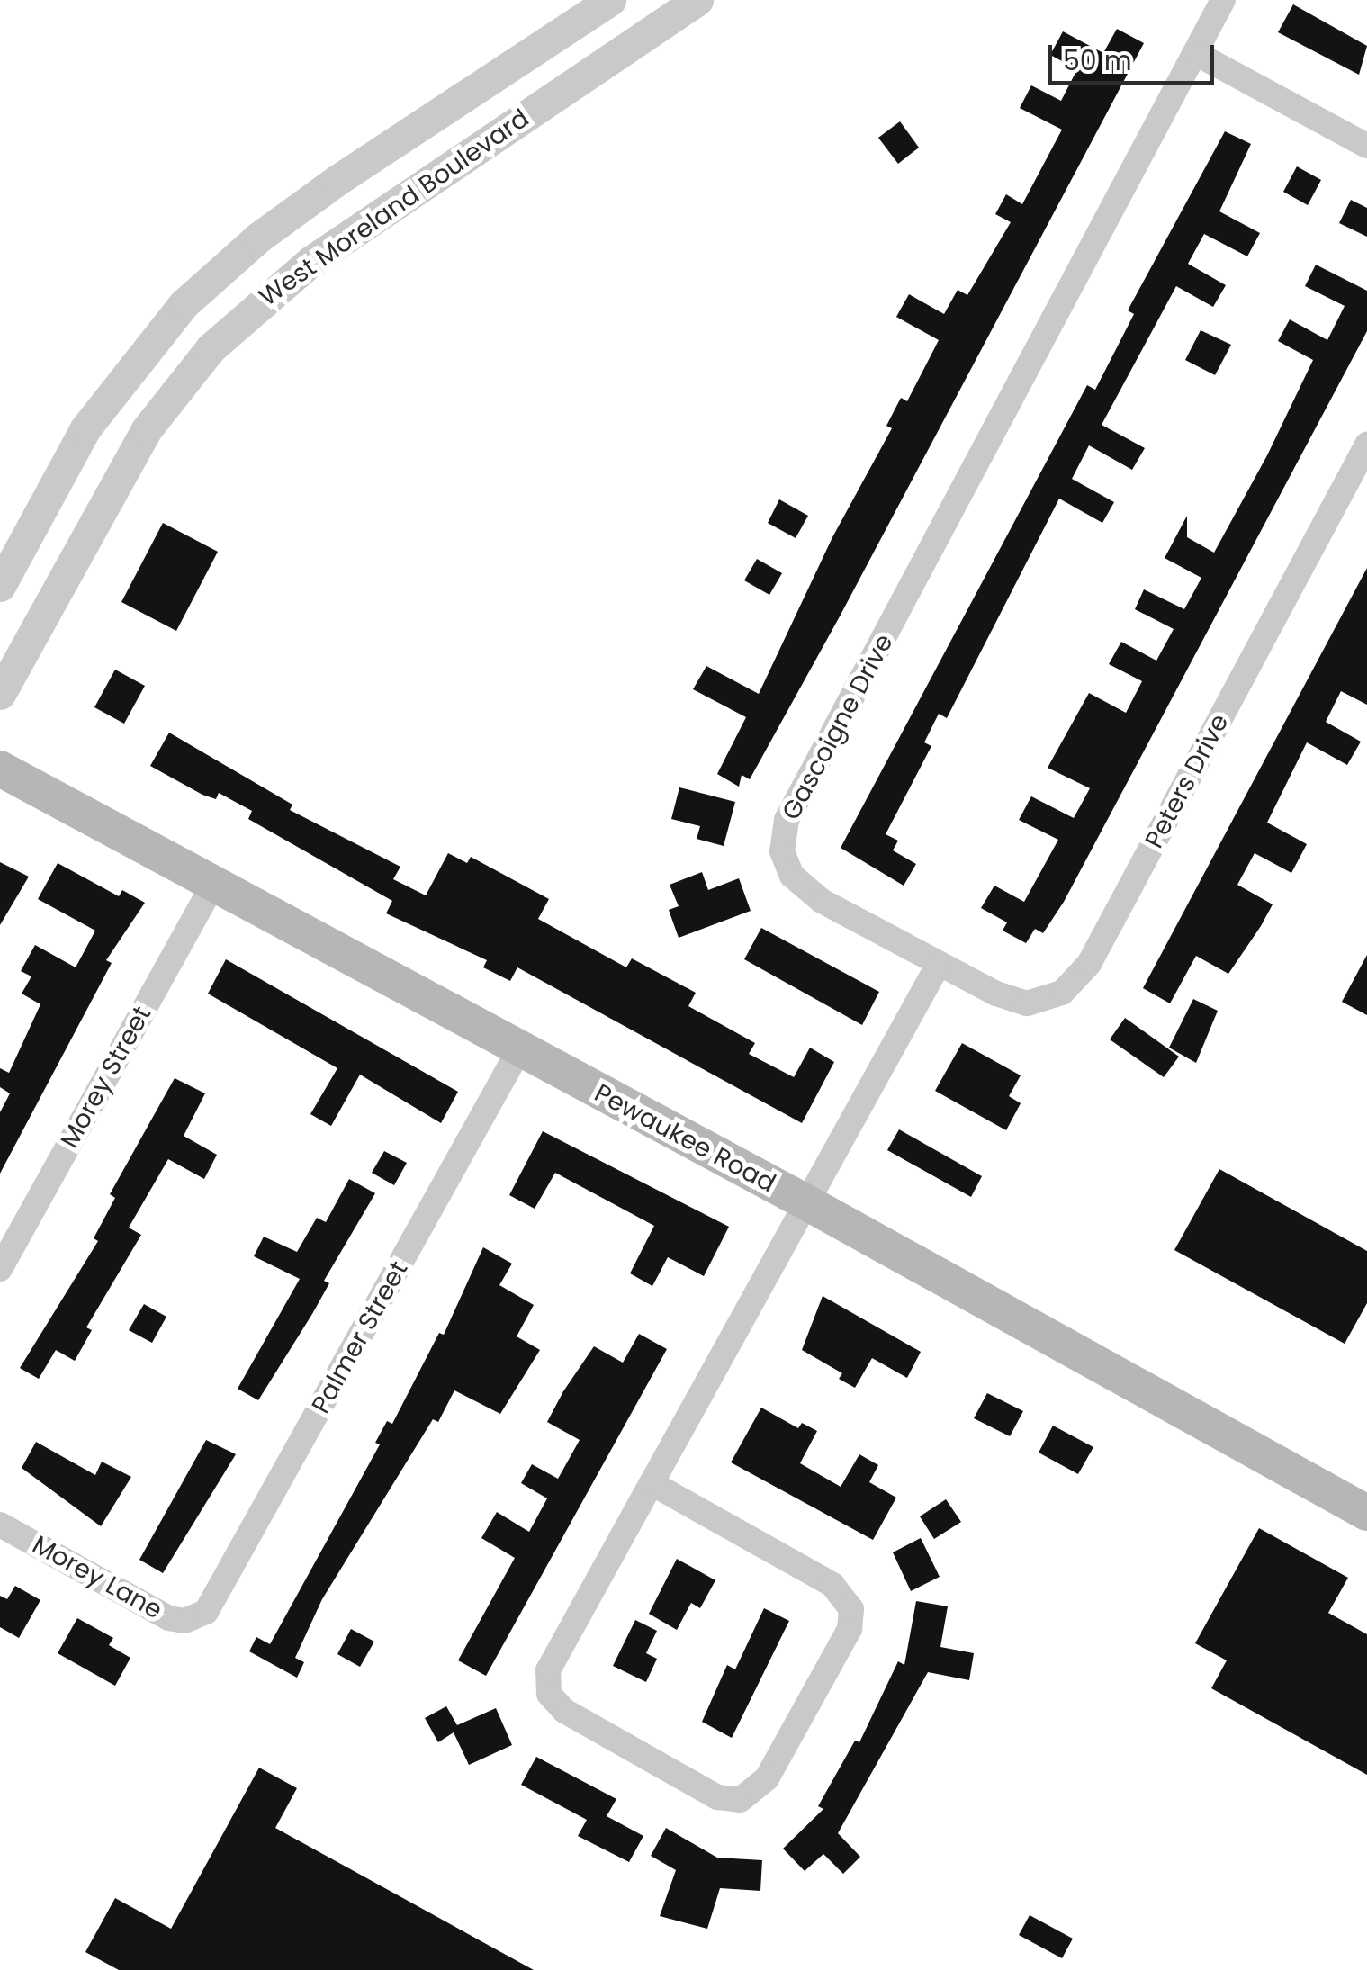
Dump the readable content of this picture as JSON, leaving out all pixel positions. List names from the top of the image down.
{
  "streets": {
    "main road": ["Pewaukee Road"],
    "street": [
      "West Moreland Boulevard",
      "Gascoigne Drive",
      "Peters Drive",
      "Morey Street",
      "Palmer Street",
      "Morey Lane"
    ]
  },
  "crossings": [
    ["Gascoigne Drive", "Peters Drive"],
    ["Morey Street", "Pewaukee Road"],
    ["Pewaukee Road", "Palmer Street"],
    ["Palmer Street", "Morey Lane"]
  ],
  "scale_bar": "50 m"
}
